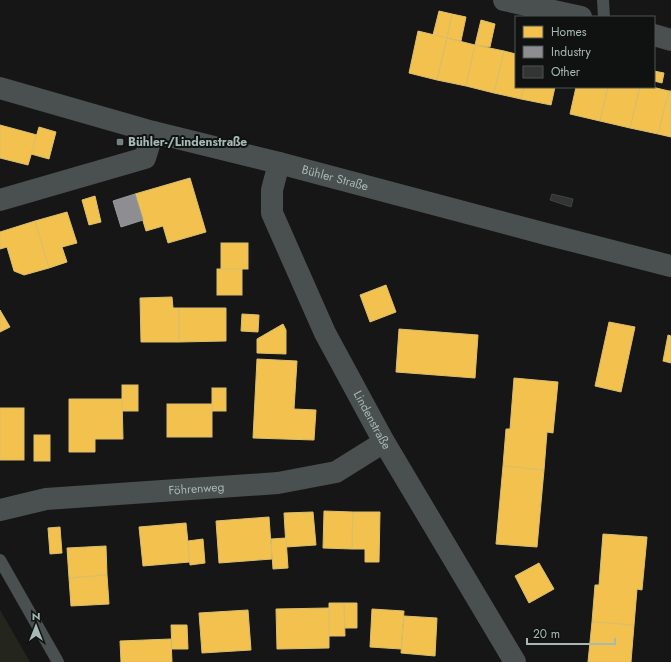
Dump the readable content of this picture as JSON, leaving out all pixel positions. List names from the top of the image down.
{
  "streets": {
    "street": ["Bühler Straße", "Lindenstraße", "Föhrenweg"]
  },
  "crossings": [
    ["Bühler Straße", "Lindenstraße"],
    ["Lindenstraße", "Föhrenweg"]
  ],
  "places": {
    "transit": ["Bühler-/Lindenstraße"]
  },
  "legend": ["Homes", "Industry", "Other"],
  "scale_bar": "20 m",
  "north": "top"
}
